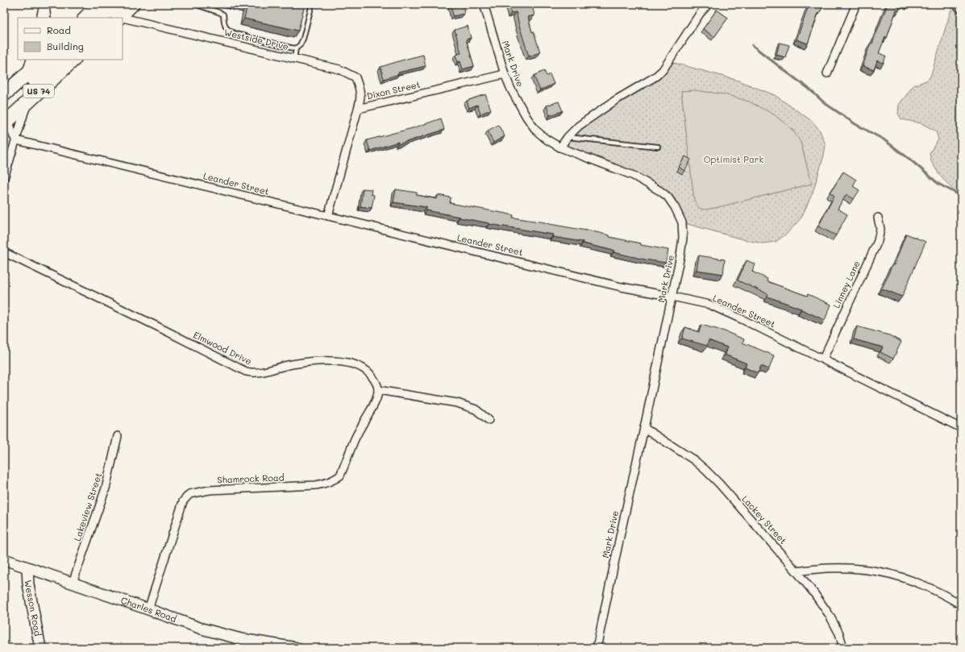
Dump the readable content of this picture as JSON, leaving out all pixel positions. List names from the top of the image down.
{
  "streets": {
    "highway": ["US 74"],
    "street": [
      "Westside Drive",
      "Mark Drive",
      "Dixon Street",
      "Leander Street",
      "Linney Lane",
      "Elmwood Drive",
      "Shamrock Road",
      "Lakeview Street",
      "Lackey Street",
      "Wesson Road",
      "Charles Road"
    ]
  },
  "crossings": [
    ["Westside Drive", "Dixon Street"],
    ["Mark Drive", "Dixon Street"],
    ["Mark Drive", "Leander Street"],
    ["Mark Drive", "Lackey Street"],
    ["Dixon Street", "Leander Street"],
    ["Leander Street", "Linney Lane"],
    ["Elmwood Drive", "Shamrock Road"],
    ["Shamrock Road", "Charles Road"],
    ["Lakeview Street", "Charles Road"],
    ["Wesson Road", "Charles Road"]
  ],
  "parks": ["Optimist Park"],
  "legend": ["Road", "Building"]
}
